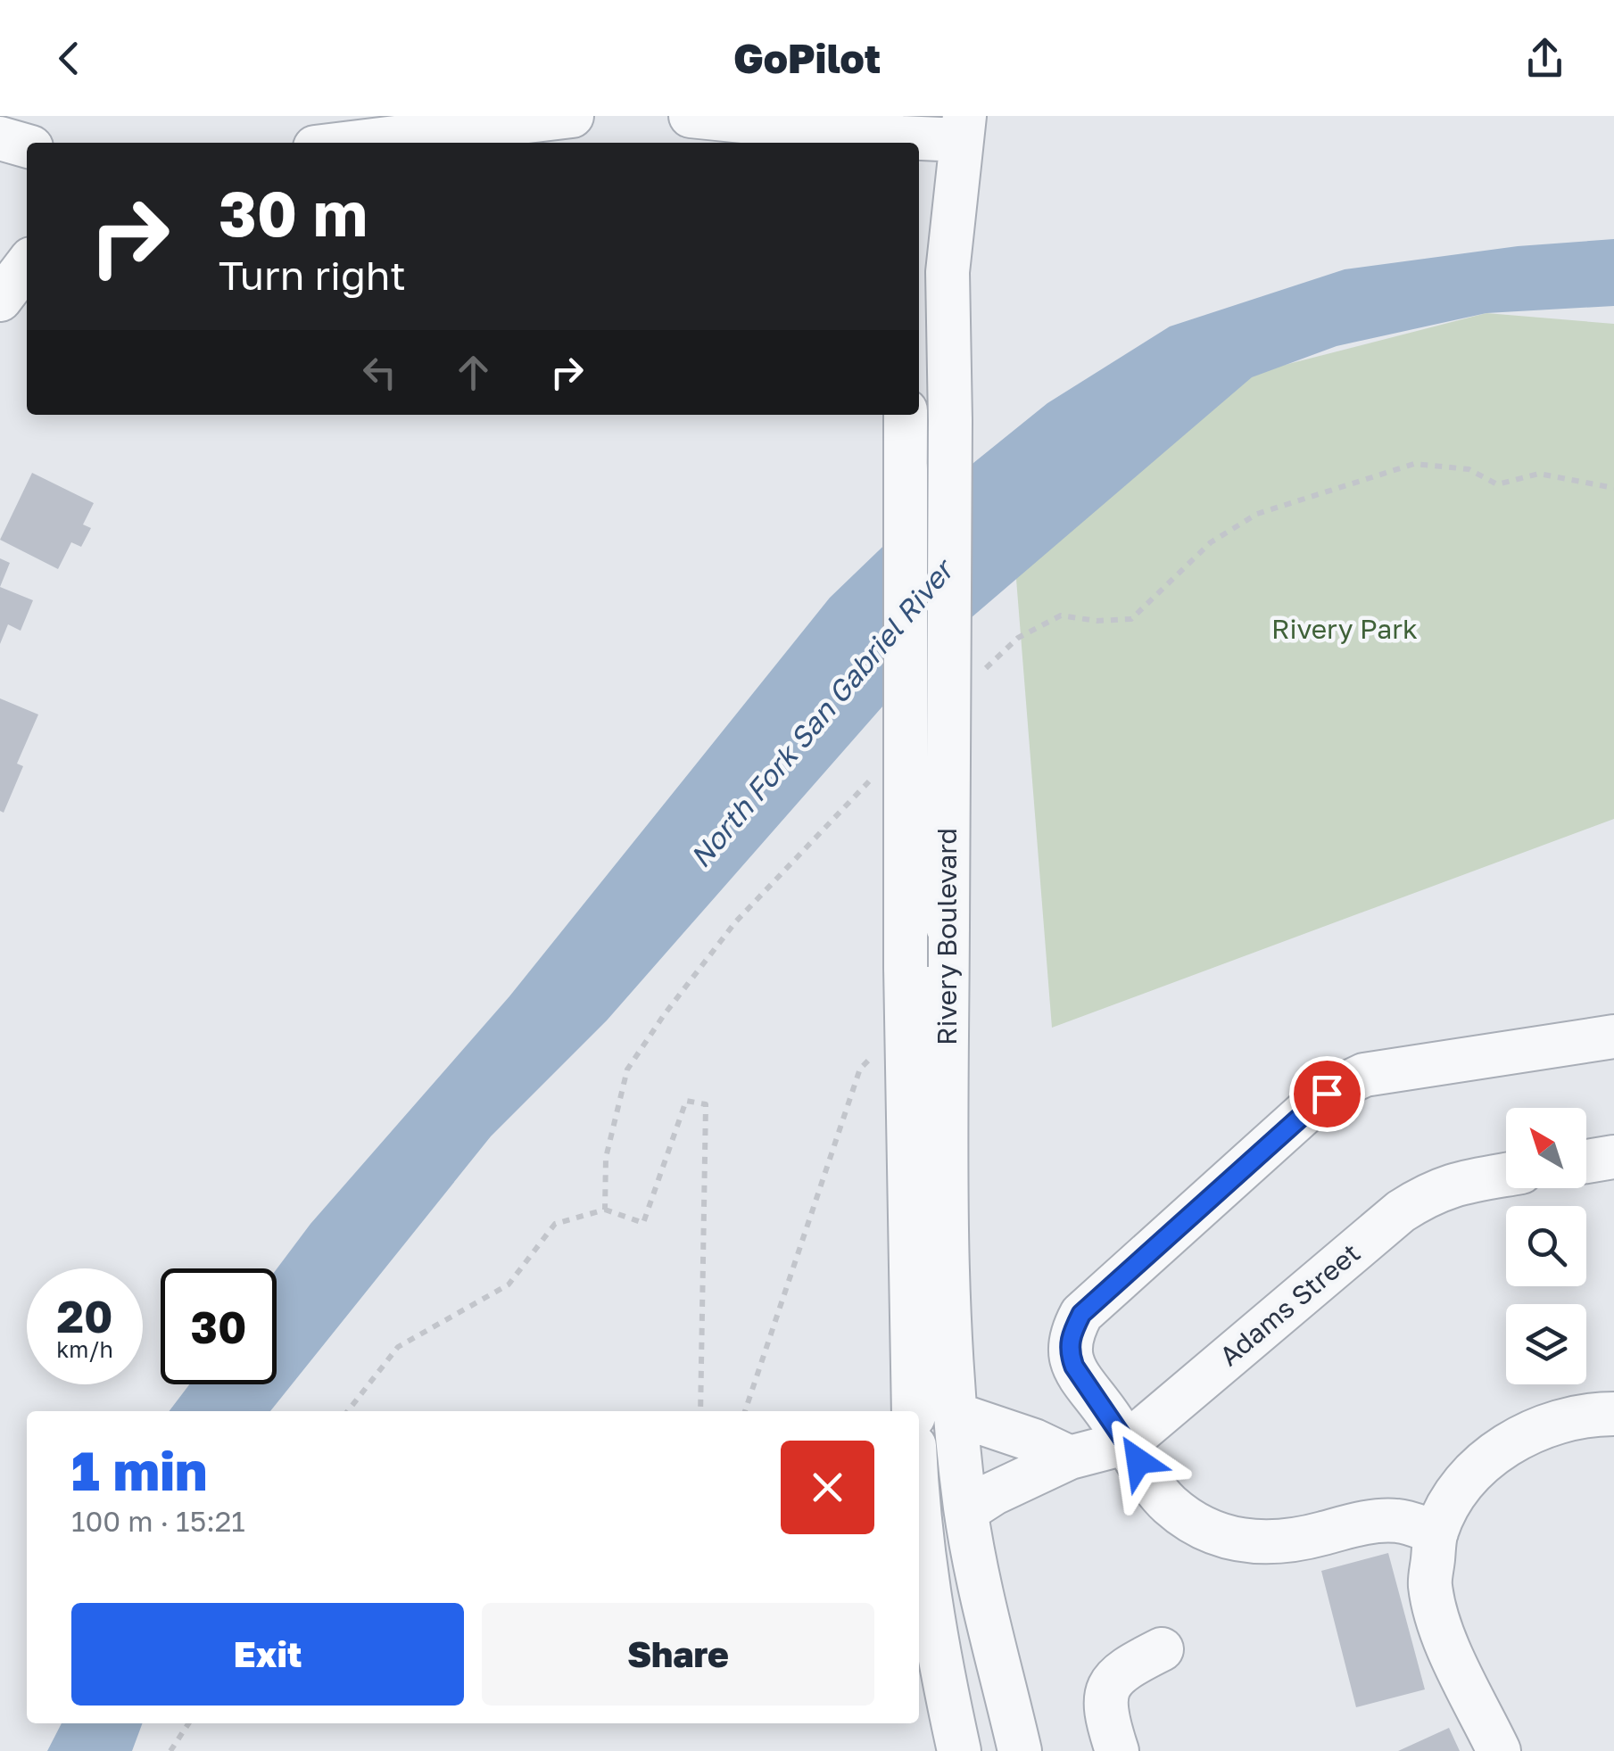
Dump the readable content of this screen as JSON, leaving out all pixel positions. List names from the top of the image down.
{
  "streets": {
    "street": ["Rivery Boulevard", "Adams Street"]
  },
  "crossings": [
    ["Rivery Boulevard", "Adams Street"]
  ],
  "water": ["North Fork San Gabriel River"],
  "parks": ["Rivery Park"],
  "north": "top left",
  "page": {
    "header": "GoPilot",
    "turn": ["30 m", "Turn right"],
    "speed": "20 km/h",
    "limit": "30",
    "heading": ["1 min", "100 m · 15:21"],
    "buttons": ["Exit", "Share"]
  }
}
